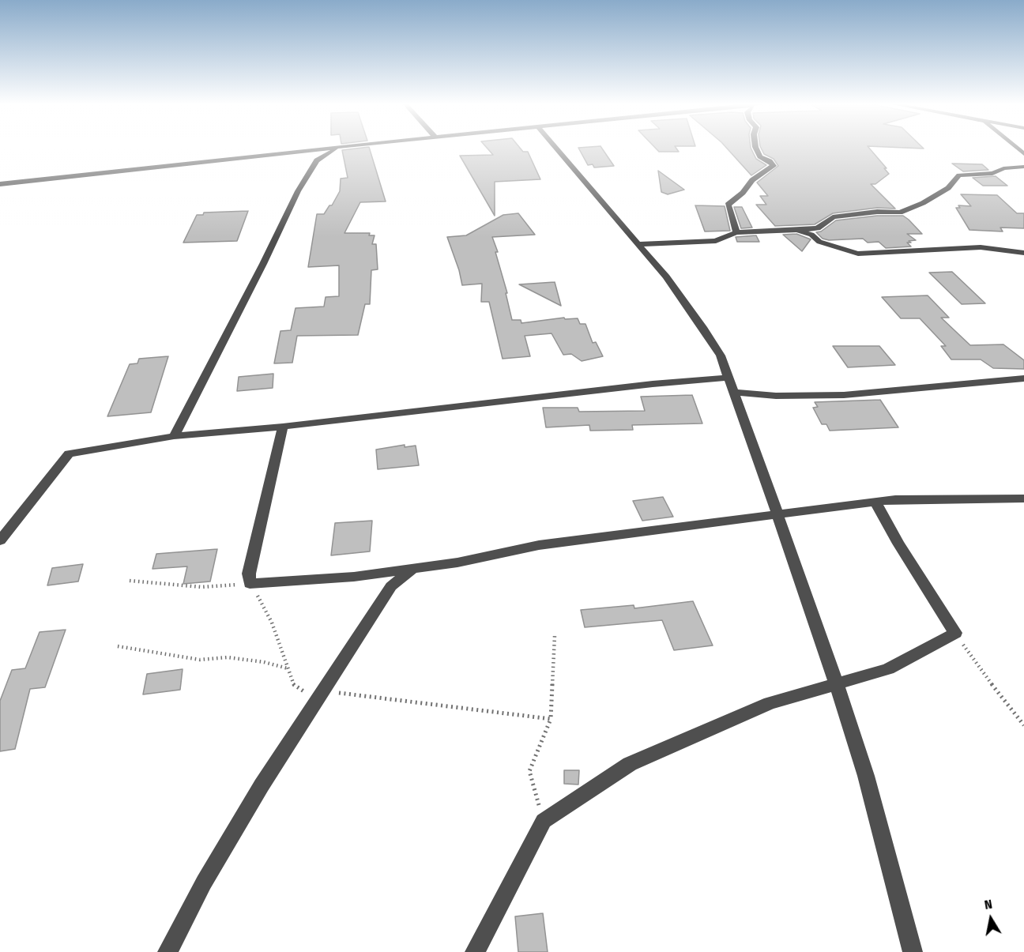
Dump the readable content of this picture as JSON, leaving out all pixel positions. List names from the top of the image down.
{
  "north": "top"
}
